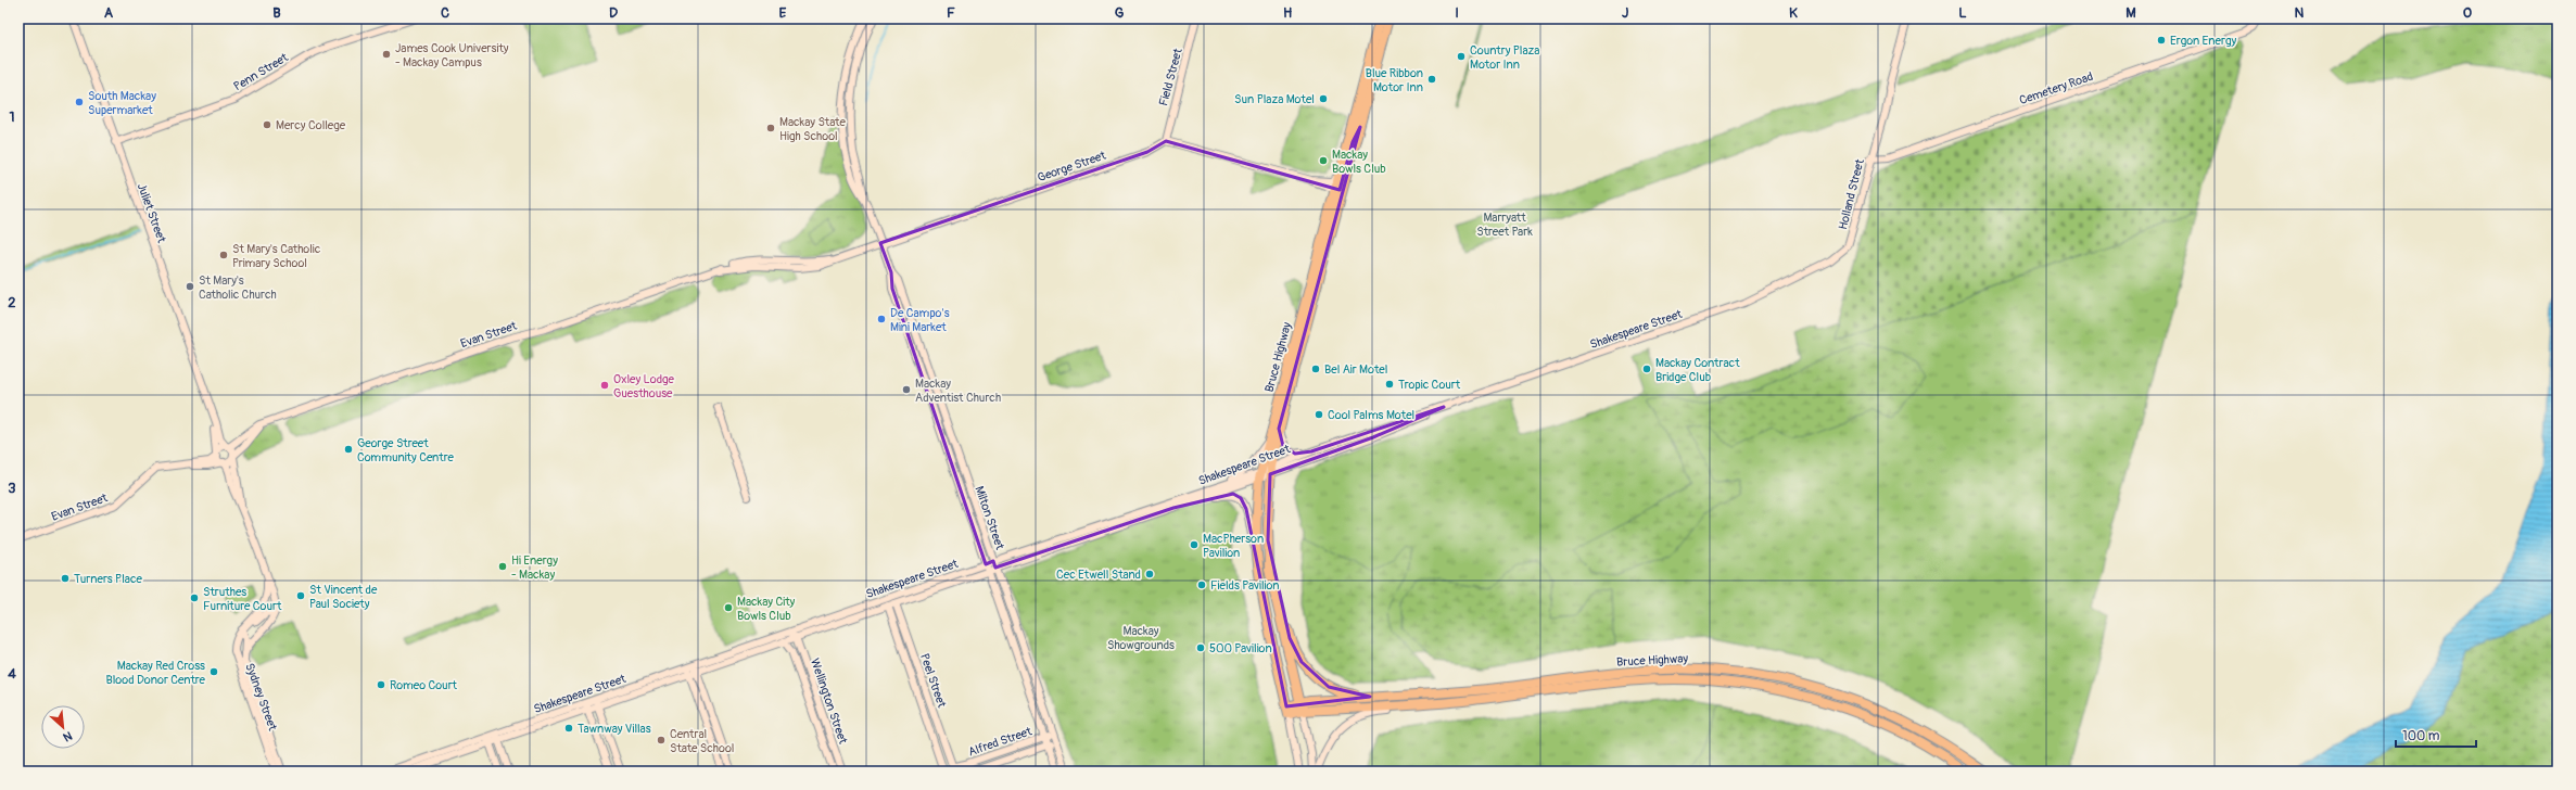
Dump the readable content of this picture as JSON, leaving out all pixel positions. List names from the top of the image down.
{
  "streets": {
    "highway": ["Bruce Highway"],
    "street": [
      "Penn Street",
      "Field Street",
      "Cemetery Road",
      "George Street",
      "Holland Street",
      "Juliet Street",
      "Shakespeare Street",
      "Evan Street",
      "Milton Street",
      "Peel Street",
      "Sydney Street",
      "Wellington Street",
      "Alfred Street"
    ]
  },
  "crossings": [
    ["Penn Street", "Juliet Street"],
    ["Field Street", "George Street"],
    ["Cemetery Road", "Holland Street"],
    ["George Street", "Evan Street"],
    ["George Street", "Milton Street"],
    ["Holland Street", "Shakespeare Street"],
    ["Juliet Street", "Evan Street"],
    ["Shakespeare Street", "Bruce Highway"],
    ["Shakespeare Street", "Milton Street"],
    ["Shakespeare Street", "Peel Street"],
    ["Shakespeare Street", "Wellington Street"],
    ["Milton Street", "Alfred Street"],
    ["Peel Street", "Alfred Street"]
  ],
  "parks": ["Marryatt Street Park", "Mackay Showgrounds"],
  "places": [
    "Ergon Energy",
    "James Cook University - Mackay Campus",
    "Country Plaza Motor Inn",
    "Blue Ribbon Motor Inn",
    "Sun Plaza Motel",
    "South Mackay Supermarket",
    "Mercy College",
    "Mackay State High School",
    "Mackay Bowls Club",
    "St Mary's Catholic Primary School",
    "St Mary's Catholic Church",
    "De Campo's Mini Market",
    "Bel Air Motel",
    "Mackay Contract Bridge Club",
    "Tropic Court",
    "Oxley Lodge Guesthouse",
    "Mackay Adventist Church",
    "Cool Palms Motel",
    "George Street Community Centre",
    "MacPherson Pavilion",
    "Hi Energy - Mackay",
    "Cec Etwell Stand",
    "Turners Place",
    "Fields Pavilion",
    "St Vincent de Paul Society",
    "Struthes Furniture Court",
    "Mackay City Bowls Club",
    "500 Pavilion",
    "Mackay Red Cross Blood Donor Centre",
    "Romeo Court",
    "Tawnway Villas",
    "Central State School"
  ],
  "scale_bar": "100 m",
  "north": "bottom right",
  "grid": {
    "columns": [
      "A",
      "B",
      "C",
      "D",
      "E",
      "F",
      "G",
      "H",
      "I",
      "J",
      "K",
      "L",
      "M",
      "N",
      "O"
    ],
    "rows": [
      "1",
      "2",
      "3",
      "4"
    ]
  }
}
